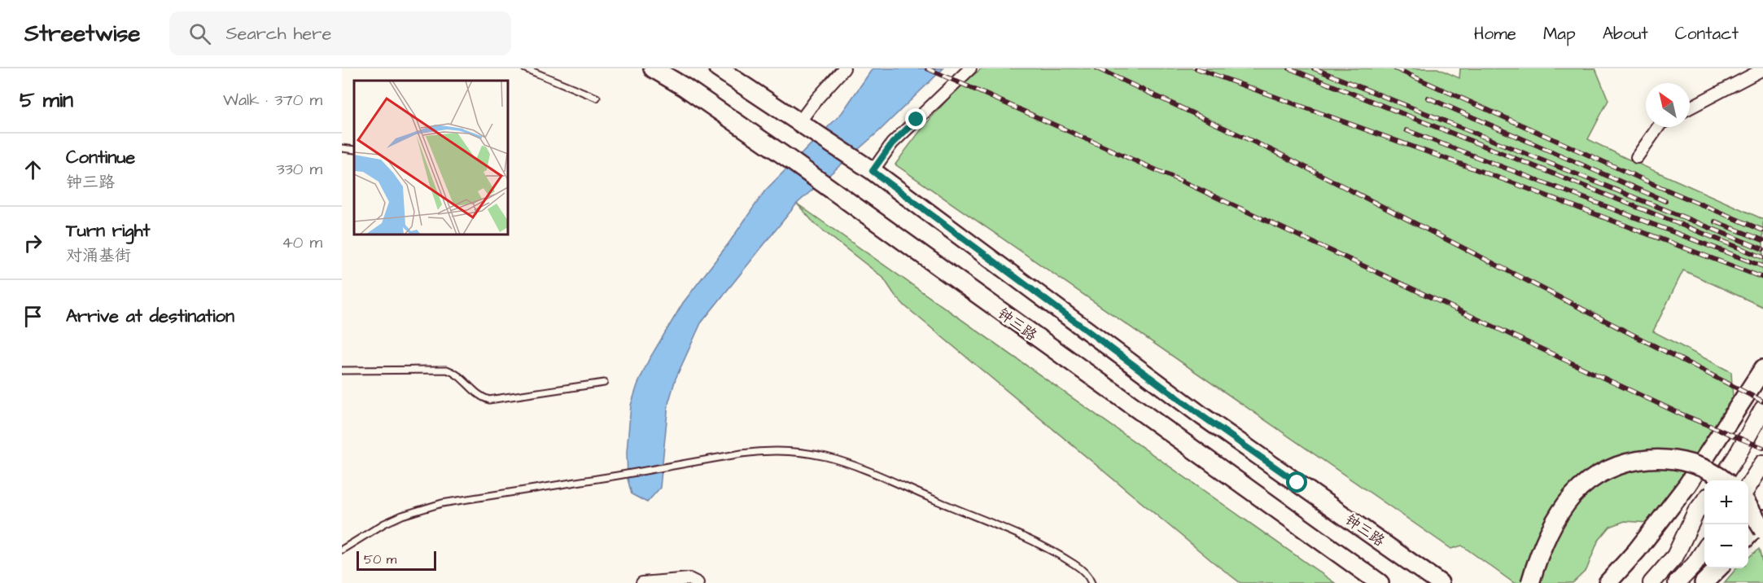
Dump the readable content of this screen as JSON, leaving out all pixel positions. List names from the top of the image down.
{
  "streets": {
    "main road": ["钟三路"]
  },
  "scale_bar": "50 m",
  "north": "top left",
  "page": {
    "header": "Streetwise",
    "search": "Search here",
    "nav": [
      "Home",
      "Map",
      "About",
      "Contact"
    ],
    "heading": ["5 min", "Walk · 370 m"],
    "list": [
      ["Continue", "钟三路", "330 m"],
      ["Turn right", "对涌基街", "40 m"],
      "Arrive at destination"
    ],
    "map_buttons": ["+", "−"],
    "scale": "50 m"
  }
}
